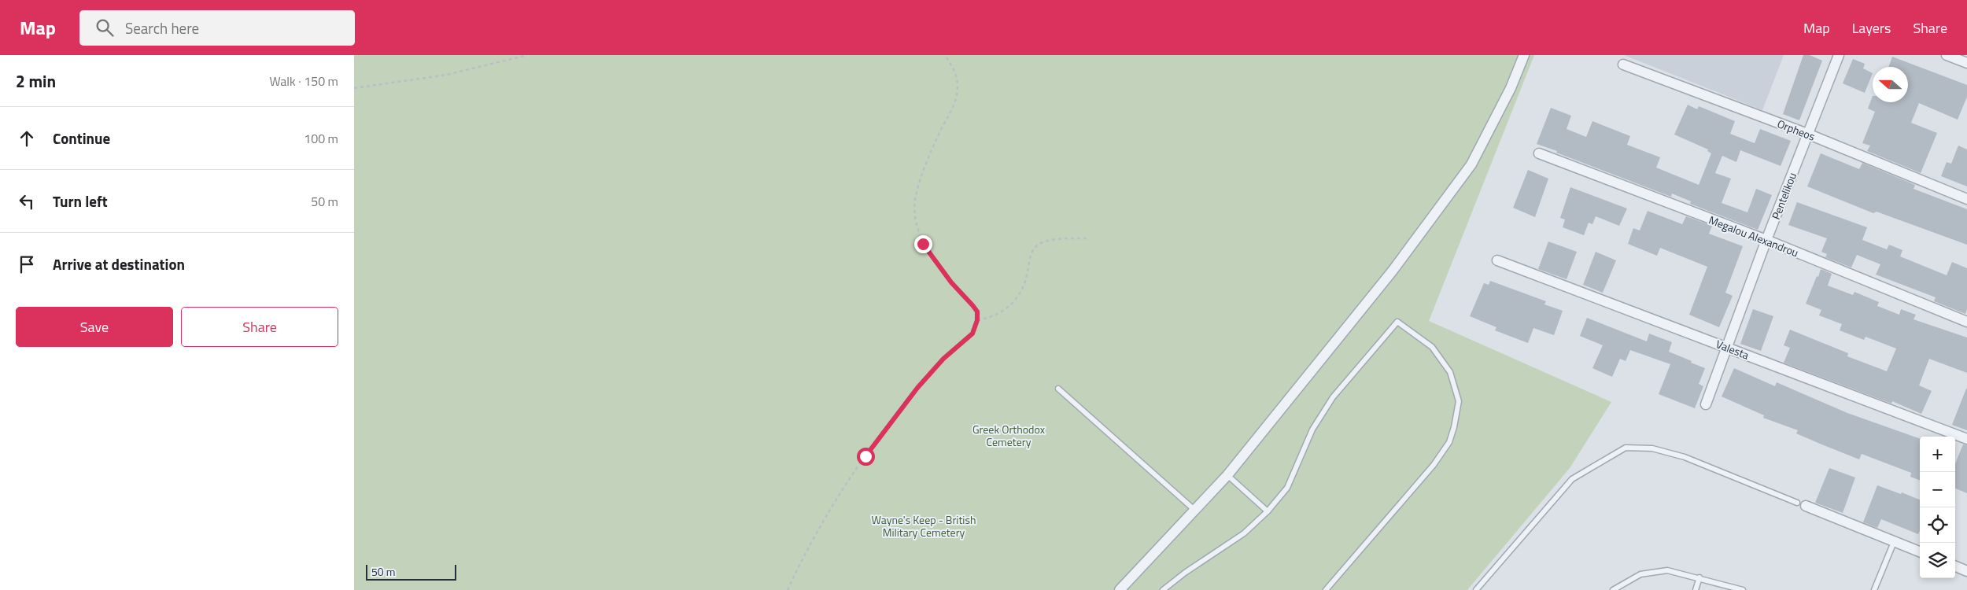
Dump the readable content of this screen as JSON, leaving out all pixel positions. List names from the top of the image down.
{
  "streets": {
    "street": [
      "Orpheos",
      "Pentelikou",
      "Megalou Alexandrou",
      "Valesta"
    ]
  },
  "crossings": [
    ["Orpheos", "Pentelikou"],
    ["Pentelikou", "Megalou Alexandrou"],
    ["Pentelikou", "Valesta"]
  ],
  "parks": ["Greek Orthodox Cemetery", "Wayne's Keep - British Military Cemetery"],
  "scale_bar": "50 m",
  "north": "left",
  "page": {
    "header": "Map",
    "search": "Search here",
    "nav": ["Map", "Layers", "Share"],
    "heading": ["2 min", "Walk · 150 m"],
    "list": [
      ["Continue", "100 m"],
      ["Turn left", "50 m"],
      "Arrive at destination"
    ],
    "buttons": ["Save", "Share"],
    "map_buttons": ["+", "−"],
    "scale": "50 m"
  }
}
